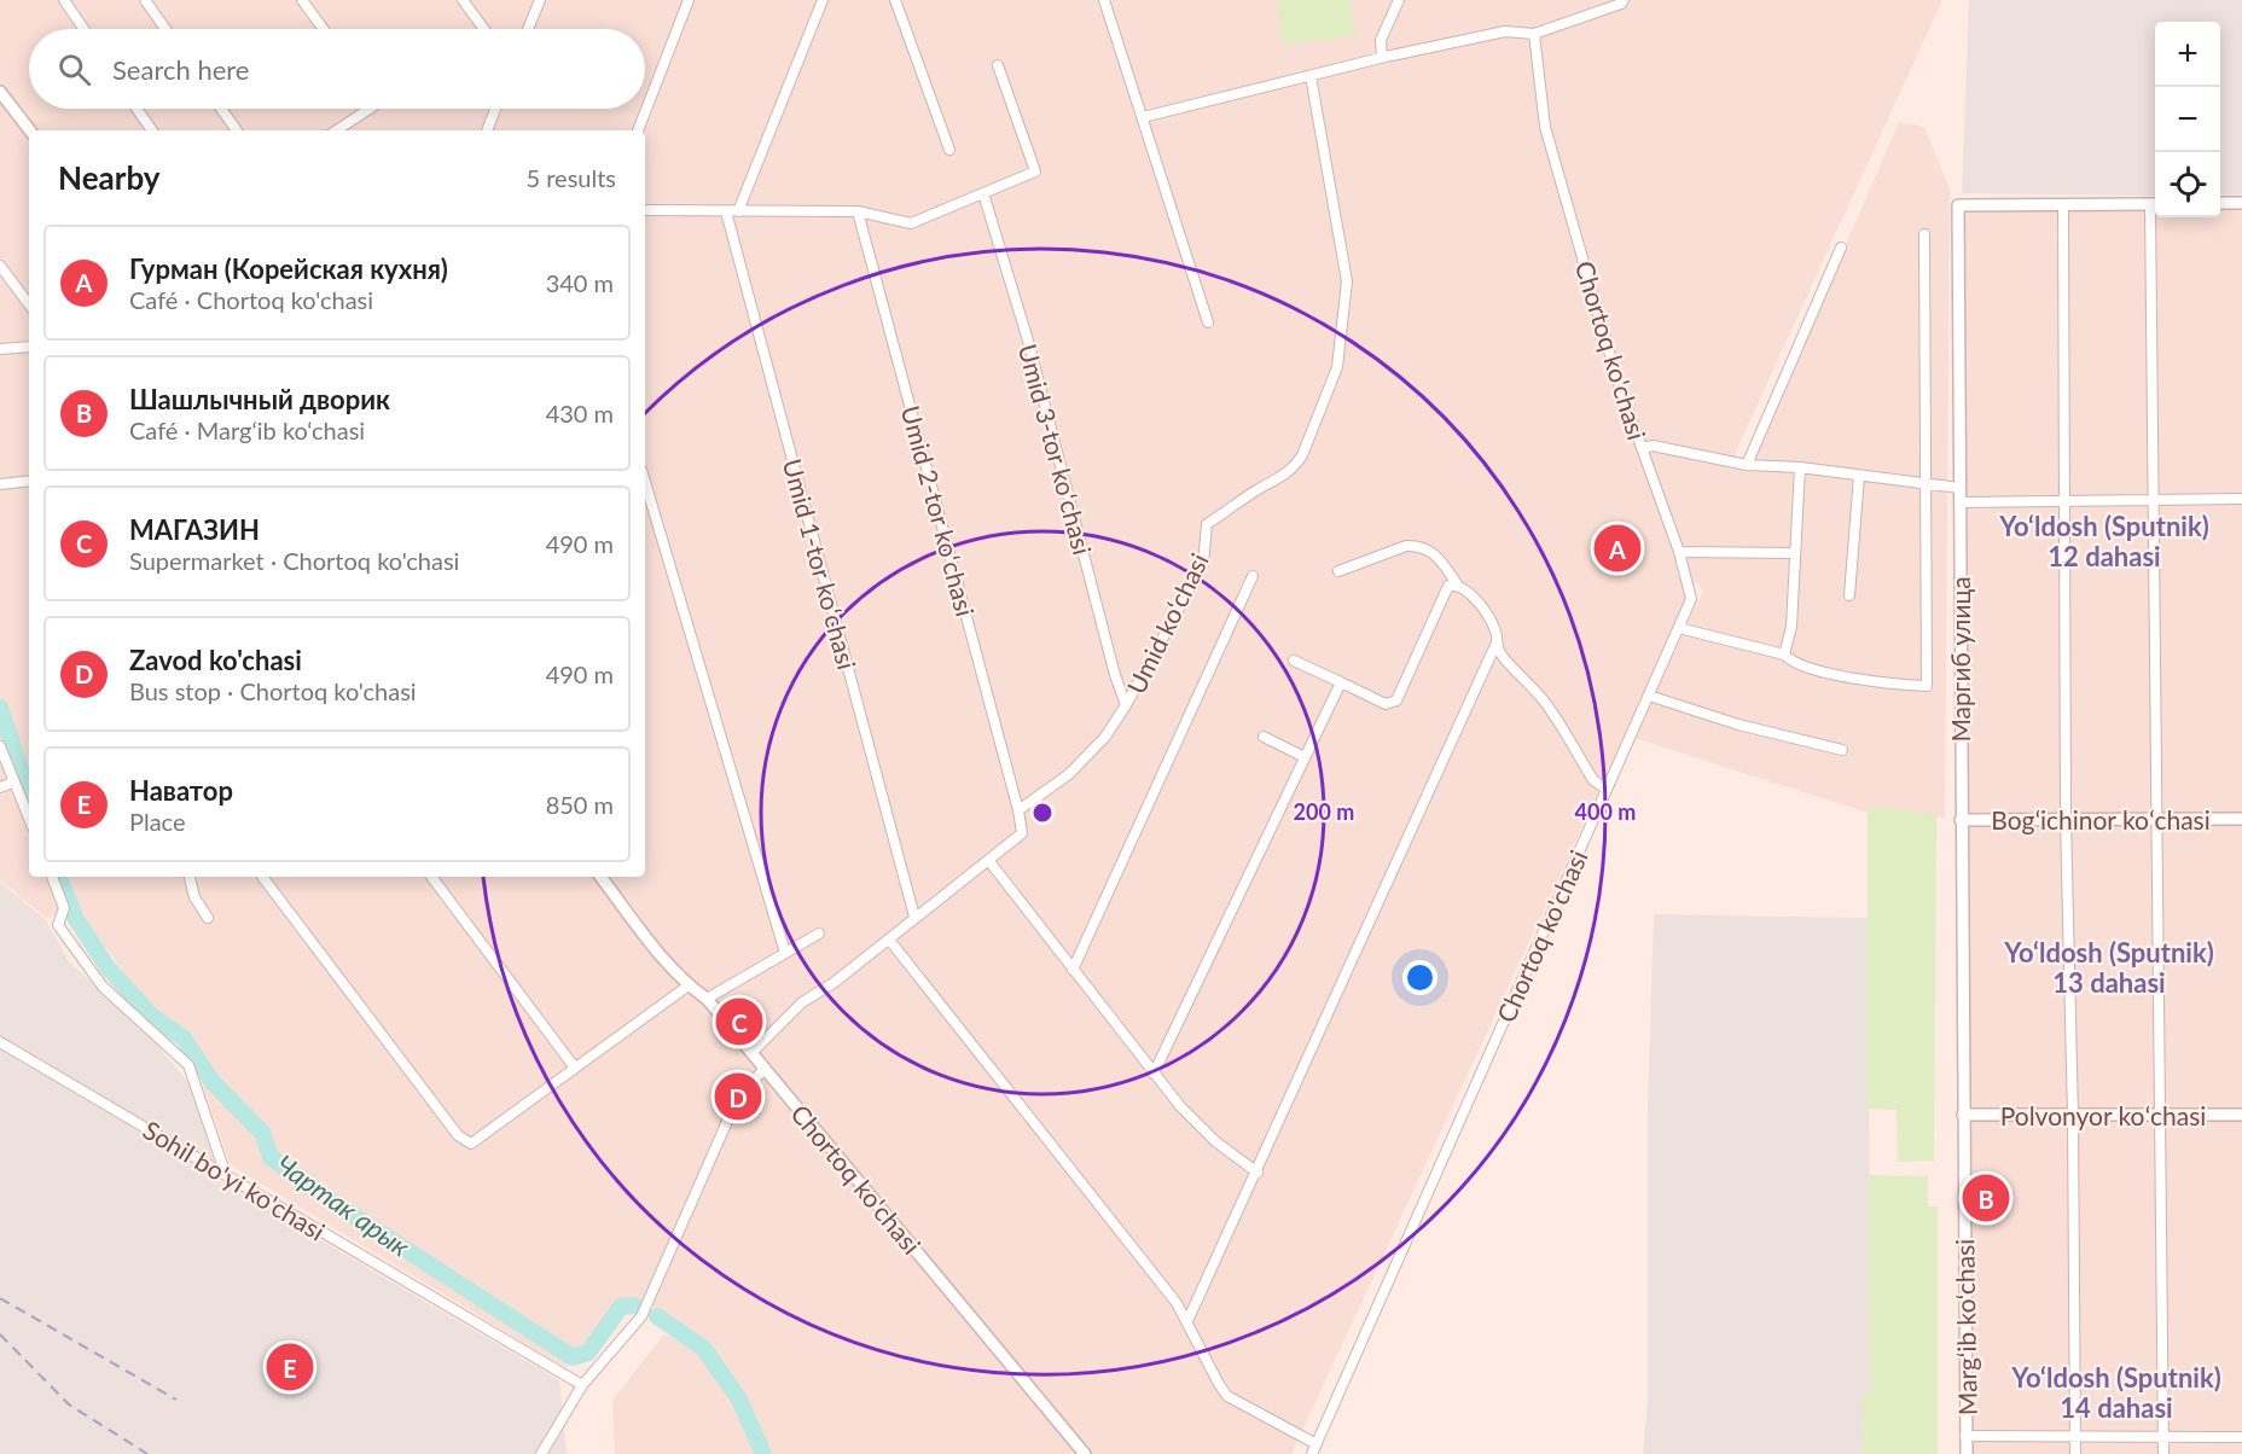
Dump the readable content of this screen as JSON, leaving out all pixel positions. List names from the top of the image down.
{
  "streets": {
    "street": [
      "Chortoq ko'chasi",
      "Umid 3-tor koʻchasi",
      "Umid 2-tor koʻchasi",
      "Umid 1-tor koʻchasi",
      "Umid ko‘chasi",
      "Маргиб улица",
      "Bogʻichinor koʻchasi",
      "Polvonyor koʻchasi",
      "Sohil bo'yi ko'chasi",
      "Marg‘ib ko‘chasi"
    ]
  },
  "crossings": [
    ["Umid 3-tor koʻchasi", "Umid ko‘chasi"],
    ["Umid 2-tor koʻchasi", "Umid ko‘chasi"],
    ["Маргиб улица", "Bogʻichinor koʻchasi"],
    ["Маргиб улица", "Polvonyor koʻchasi"],
    ["Маргиб улица", "Marg‘ib ko‘chasi"],
    ["Polvonyor koʻchasi", "Marg‘ib ko‘chasi"]
  ],
  "districts": ["Yo‘ldosh (Sputnik) 12 dahasi", "Yo‘ldosh (Sputnik) 13 dahasi", "Yo‘ldosh (Sputnik) 14 dahasi"],
  "water": ["Чартак арык"],
  "page": {
    "map_buttons": ["+", "−"],
    "search": "Search here",
    "heading": ["Nearby", "5 results"],
    "list": [
      {
        "mark": "A",
        "name": "Гурман (Корейская кухня)",
        "note": "Café · Chortoq ko'chasi",
        "value": "340 m"
      },
      {
        "mark": "B",
        "name": "Шашлычный дворик",
        "note": "Café · Marg‘ib ko‘chasi",
        "value": "430 m"
      },
      {
        "mark": "C",
        "name": "МАГАЗИН",
        "note": "Supermarket · Chortoq ko'chasi",
        "value": "490 m"
      },
      {
        "mark": "D",
        "name": "Zavod ko'chasi",
        "note": "Bus stop · Chortoq ko'chasi",
        "value": "490 m"
      },
      {
        "mark": "E",
        "name": "Наватор",
        "note": "Place",
        "value": "850 m"
      }
    ],
    "pins": [
      "A",
      "C",
      "D",
      "B",
      "E"
    ]
  },
  "rings": ["200 m", "400 m"]
}
